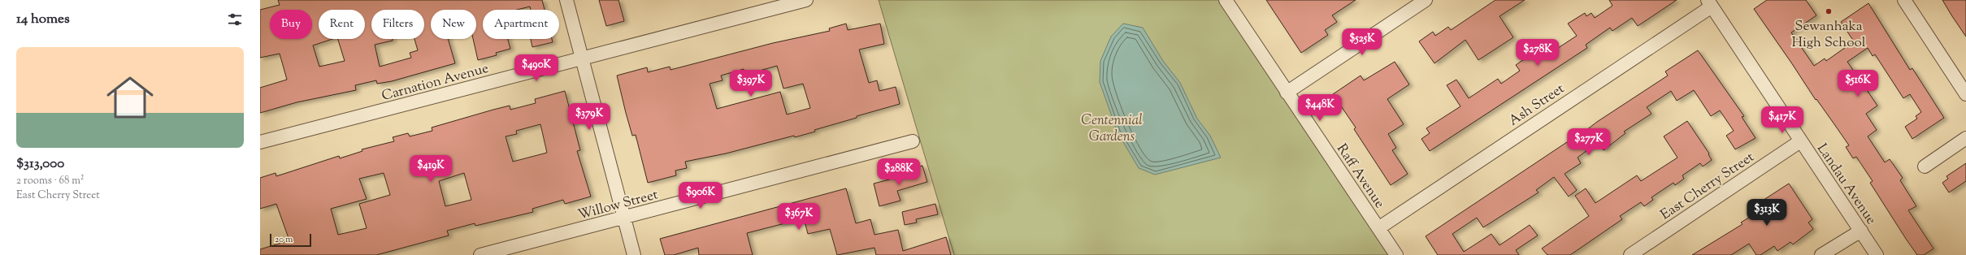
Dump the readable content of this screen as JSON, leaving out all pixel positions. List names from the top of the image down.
{
  "streets": {
    "street": [
      "Carnation Avenue",
      "Ash Street",
      "Raff Avenue",
      "Landau Avenue",
      "East Cherry Street",
      "Willow Street"
    ]
  },
  "crossings": [
    ["Ash Street", "Raff Avenue"],
    ["Ash Street", "Landau Avenue"],
    ["Landau Avenue", "East Cherry Street"]
  ],
  "parks": ["Centennial Gardens"],
  "places": ["Sewanhaka High School"],
  "scale_bar": "20 m",
  "page": {
    "heading": "14 homes",
    "chip": [
      "Buy",
      "Rent",
      "Filters",
      "New",
      "Apartment"
    ],
    "price": [
      "$525K",
      "$278K",
      "$490K",
      "$397K",
      "$516K",
      "$448K",
      "$379K",
      "$417K",
      "$277K",
      "$419K",
      "$288K",
      "$906K",
      "$313K",
      "$367K"
    ],
    "list": [
      {
        "name": "$313,000",
        "note": "2 rooms · 68 m² · East Cherry Street"
      }
    ],
    "scale": "20 m"
  }
}
